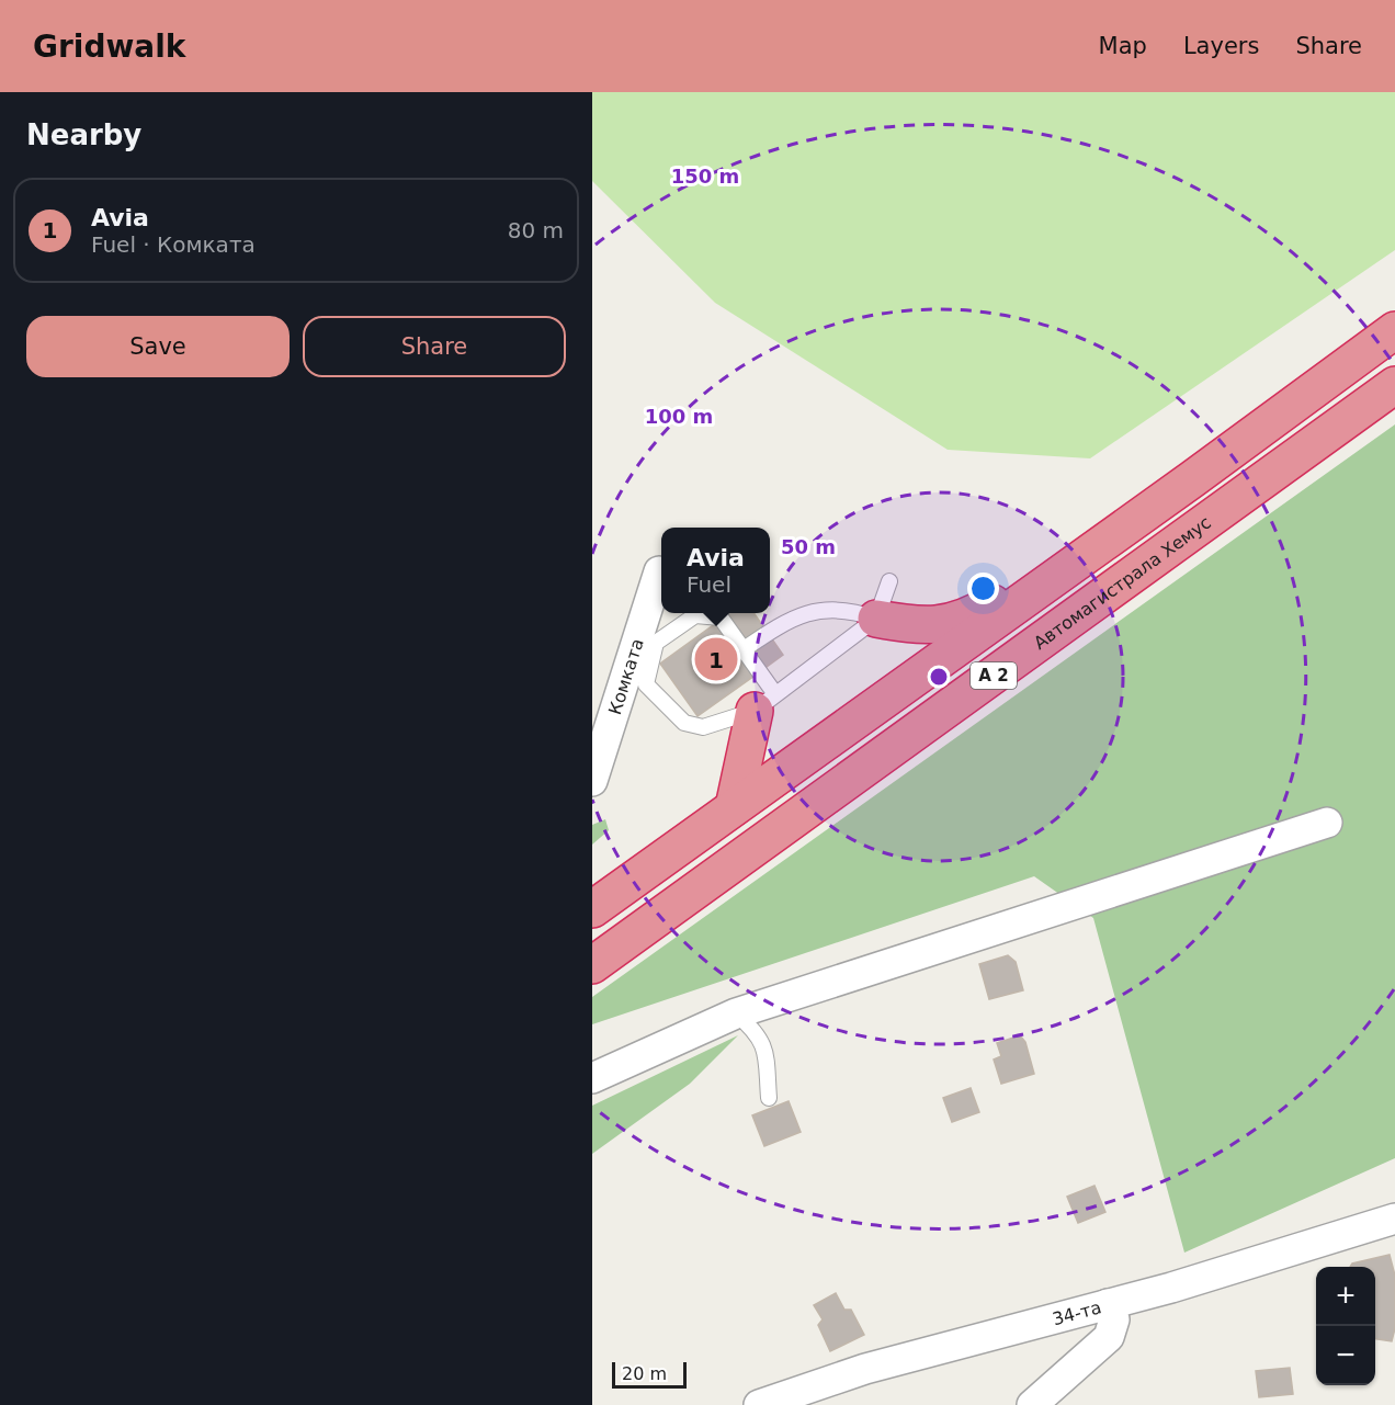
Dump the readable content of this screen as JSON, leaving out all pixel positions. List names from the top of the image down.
{
  "streets": {
    "highway": ["Автомагистрала Хемус", "A 2"],
    "street": ["Комката", "34-та"]
  },
  "scale_bar": "20 m",
  "page": {
    "header": "Gridwalk",
    "nav": ["Map", "Layers", "Share"],
    "heading": "Nearby",
    "list": [
      {
        "mark": "1",
        "name": "Avia",
        "note": "Fuel · Комката",
        "value": "80 m"
      }
    ],
    "buttons": ["Save", "Share"],
    "popup": ["Avia", "Fuel"],
    "pins": "1",
    "map_buttons": ["+", "−"],
    "scale": "20 m"
  },
  "rings": ["150 m", "100 m", "50 m"]
}
